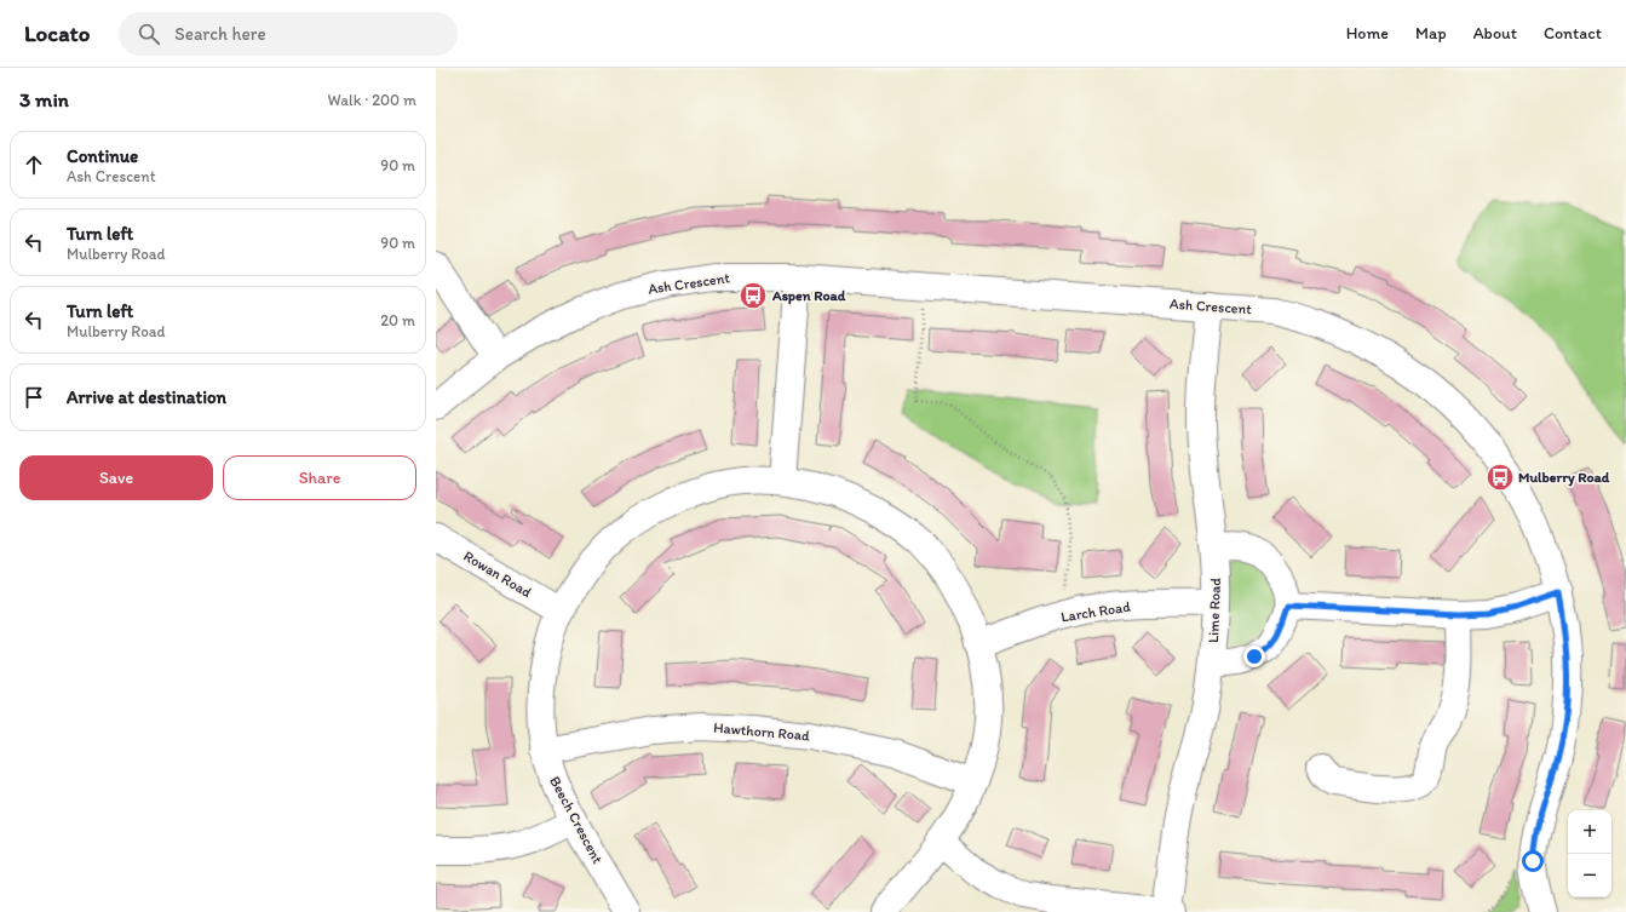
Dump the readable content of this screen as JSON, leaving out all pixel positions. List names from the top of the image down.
{
  "streets": {
    "street": [
      "Ash Crescent",
      "Rowan Road",
      "Lime Road",
      "Larch Road",
      "Hawthorn Road",
      "Beech Crescent"
    ]
  },
  "crossings": [
    ["Ash Crescent", "Lime Road"],
    ["Rowan Road", "Beech Crescent"],
    ["Lime Road", "Larch Road"],
    ["Larch Road", "Beech Crescent"],
    ["Hawthorn Road", "Beech Crescent"]
  ],
  "places": {
    "bus stop": ["Aspen Road", "Mulberry Road"]
  },
  "page": {
    "header": "Locato",
    "search": "Search here",
    "nav": [
      "Home",
      "Map",
      "About",
      "Contact"
    ],
    "heading": ["3 min", "Walk · 200 m"],
    "list": [
      ["Continue", "Ash Crescent", "90 m"],
      ["Turn left", "Mulberry Road", "90 m"],
      ["Turn left", "Mulberry Road", "20 m"],
      "Arrive at destination"
    ],
    "buttons": ["Save", "Share"],
    "map_buttons": ["+", "−"]
  }
}
